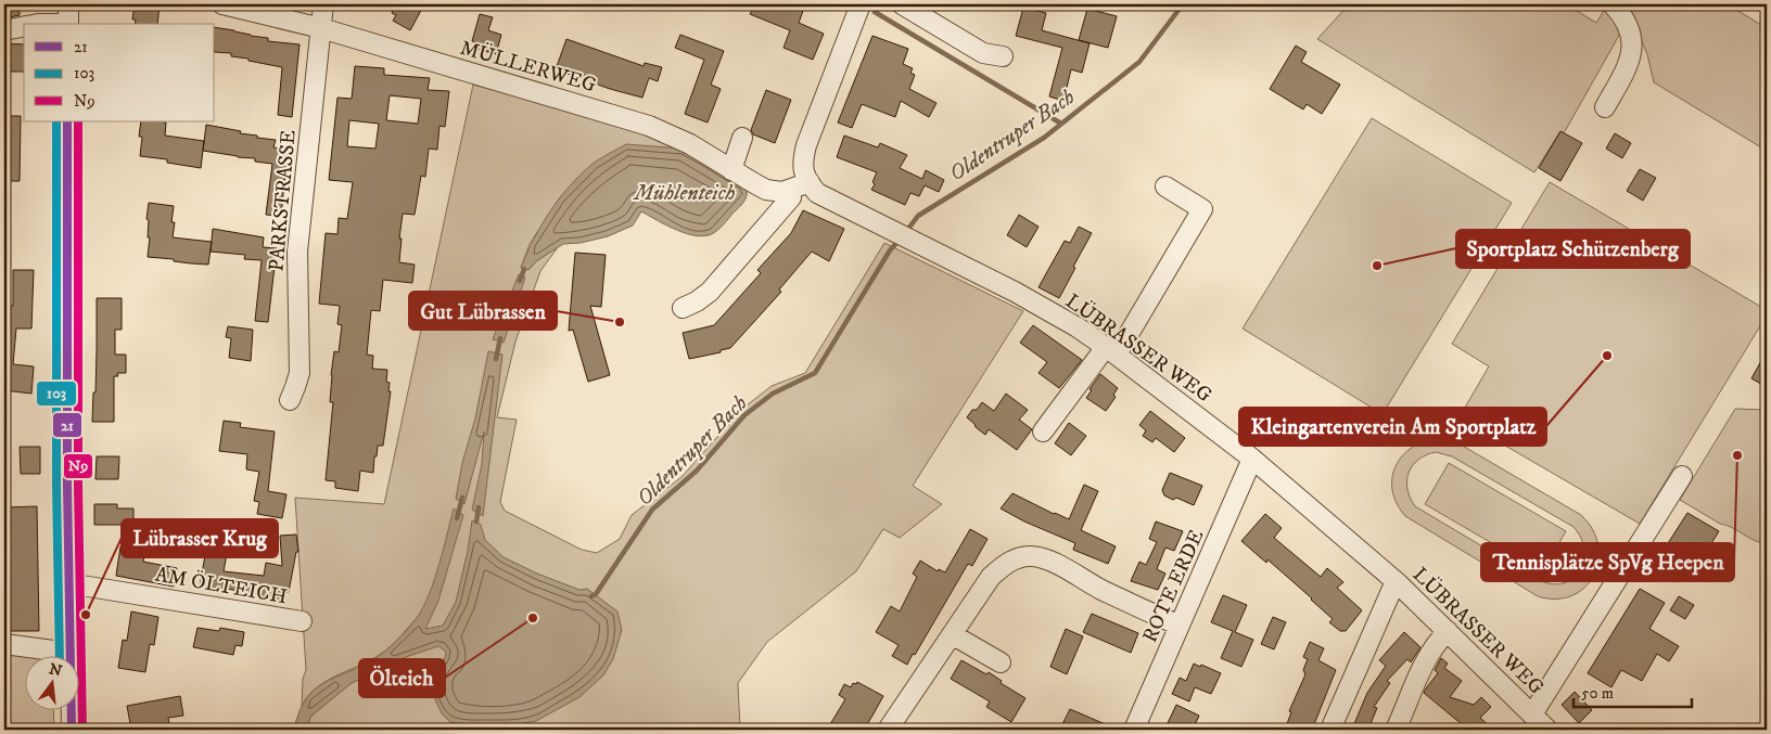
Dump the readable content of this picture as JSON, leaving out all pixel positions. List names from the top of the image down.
{
  "streets": {
    "street": [
      "MÜLLERWEG",
      "PARKSTRASSE",
      "LÜBRASSER WEG",
      "AM ÖLTEICH",
      "ROTE ERDE"
    ]
  },
  "crossings": [
    ["MÜLLERWEG", "PARKSTRASSE"],
    ["MÜLLERWEG", "LÜBRASSER WEG"],
    ["LÜBRASSER WEG", "ROTE ERDE"]
  ],
  "water": ["Oldentruper Bach", "Mühlenteich"],
  "places": [
    "Sportplatz Schützenberg",
    "Gut Lübrassen",
    "Kleingartenverein Am Sportplatz",
    "Tennisplätze SpVg Heepen",
    "Lübrasser Krug",
    "Ölteich"
  ],
  "lines": ["transit line 21", "transit line 103", "transit line N9"],
  "legend": ["21", "103", "N9"],
  "scale_bar": "50 m",
  "north": "top"
}
